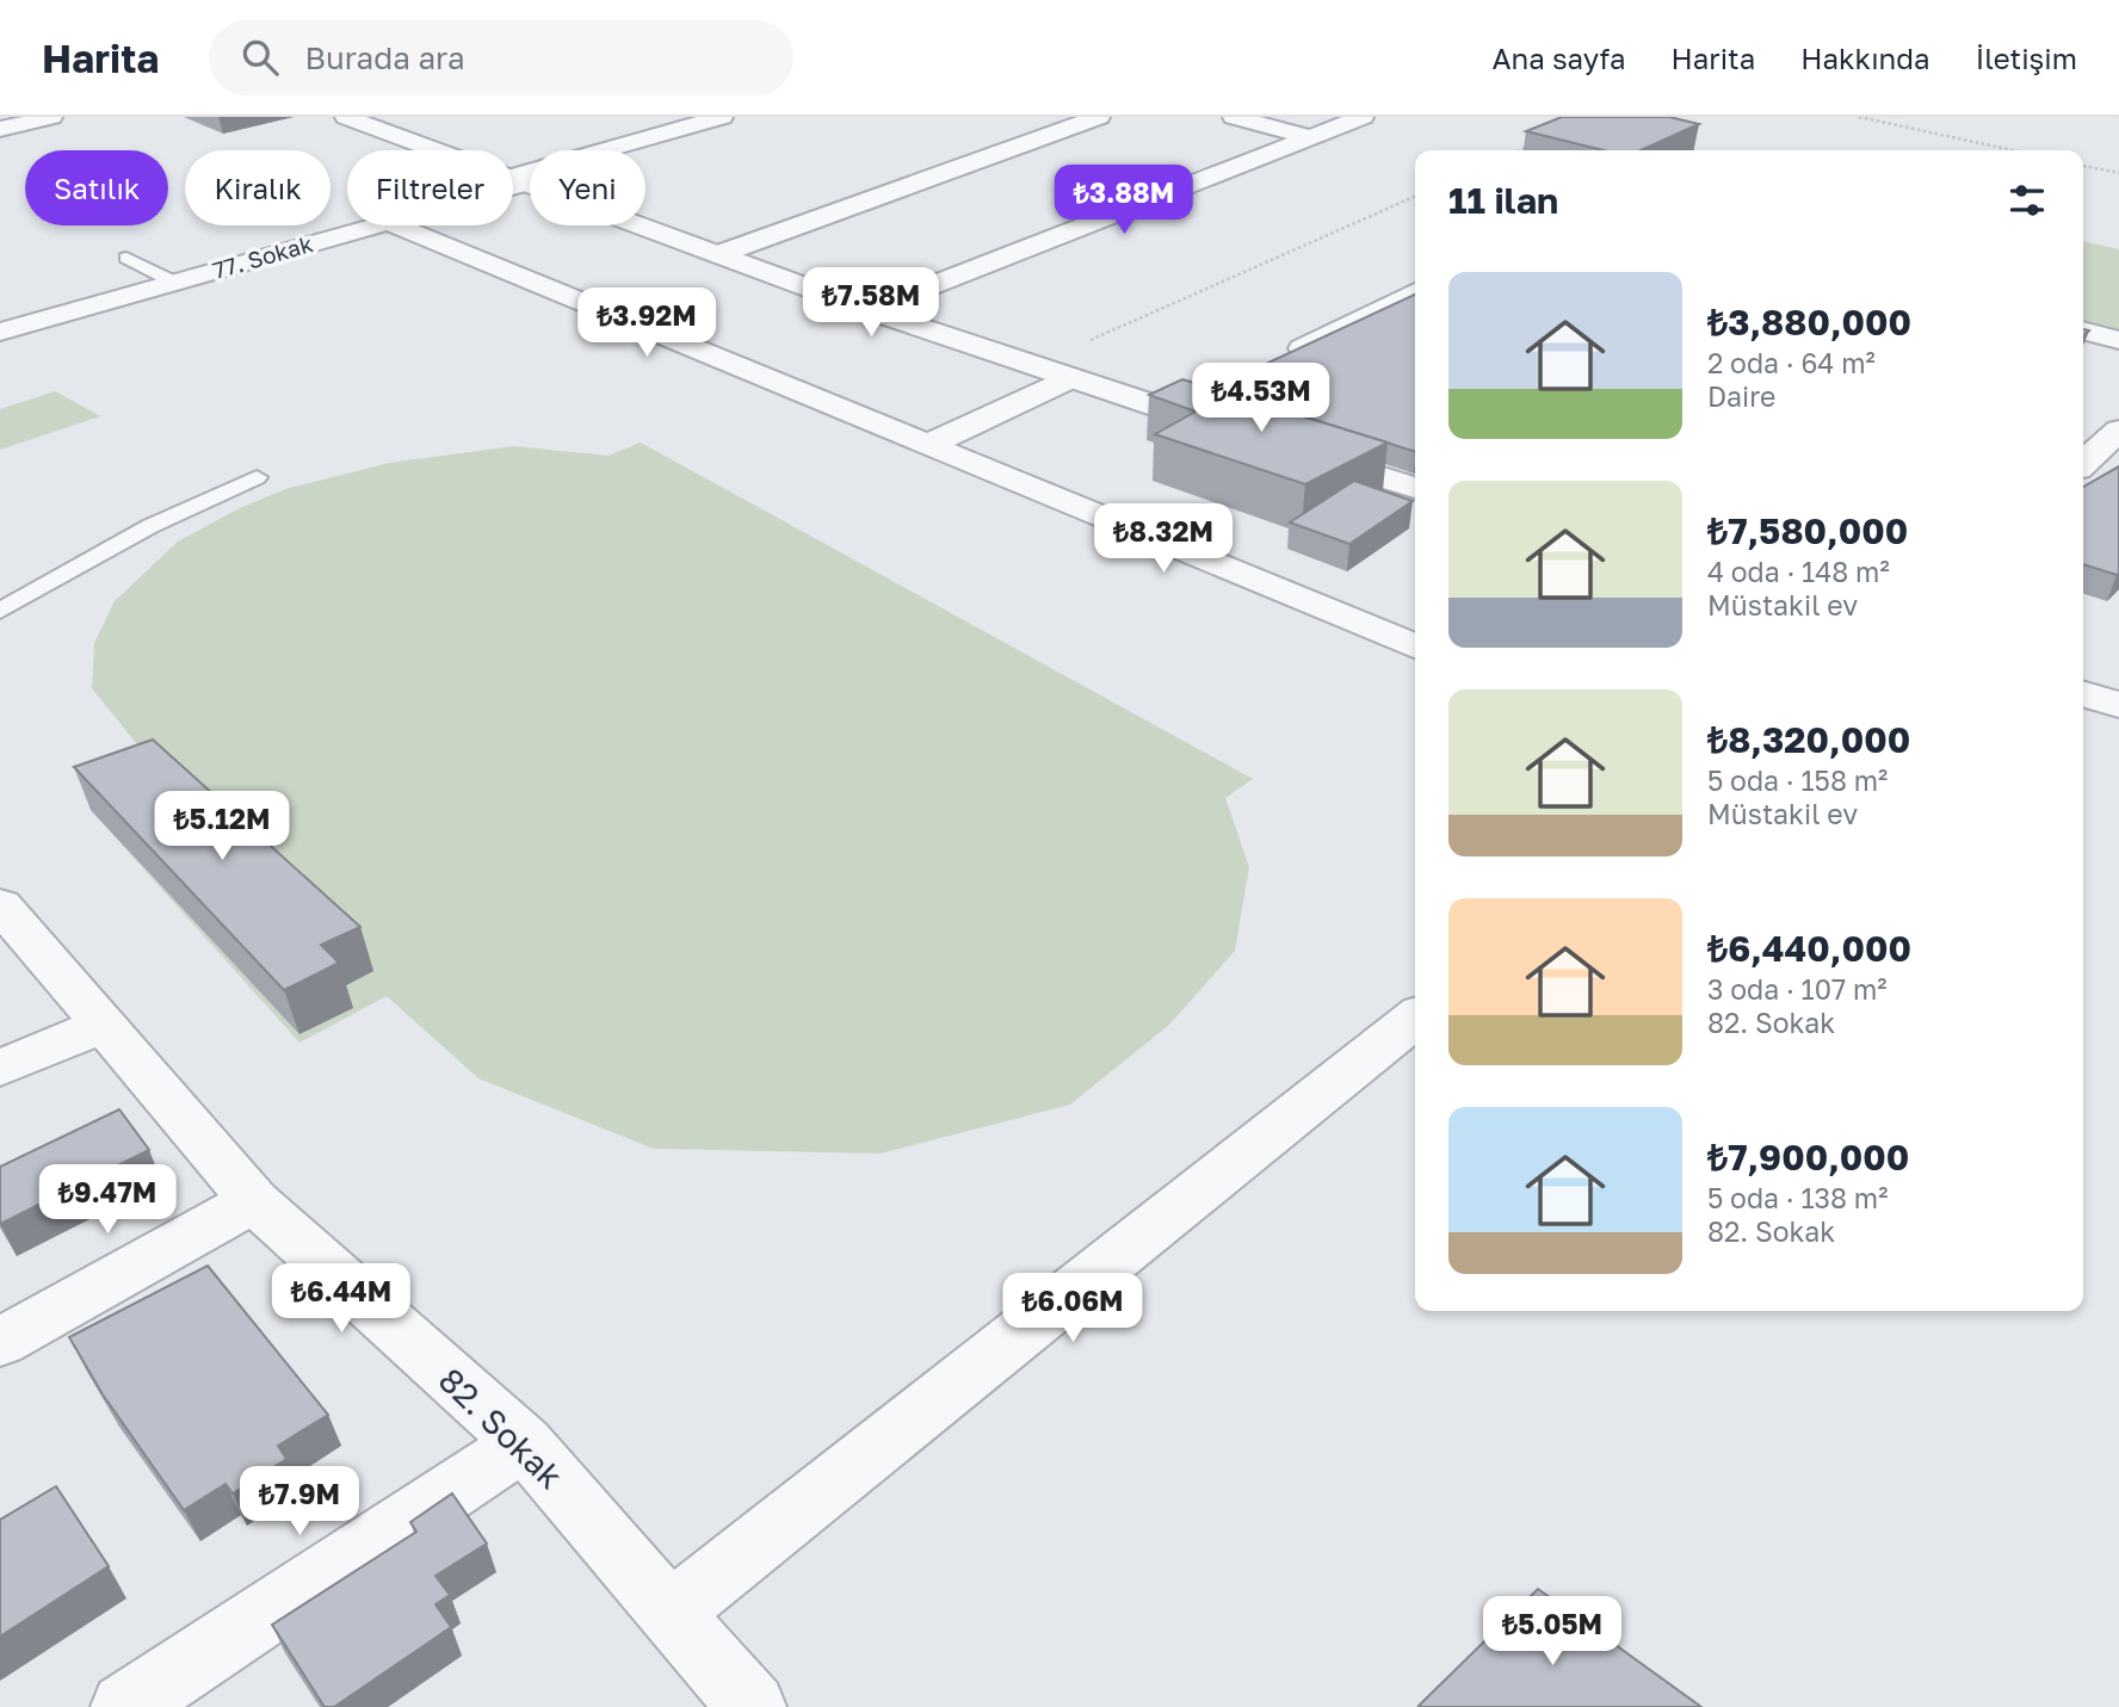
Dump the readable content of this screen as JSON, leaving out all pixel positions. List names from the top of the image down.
{
  "streets": {
    "street": ["77. Sokak", "82. Sokak"]
  },
  "page": {
    "header": "Harita",
    "search": "Burada ara",
    "nav": [
      "Ana sayfa",
      "Harita",
      "Hakkında",
      "İletişim"
    ],
    "chip": [
      "Satılık",
      "Kiralık",
      "Filtreler",
      "Yeni"
    ],
    "heading": "11 ilan",
    "price": [
      "₺3.88M",
      "₺7.58M",
      "₺3.92M",
      "₺4.53M",
      "₺8.32M",
      "₺5.12M",
      "₺9.47M",
      "₺6.44M",
      "₺6.06M",
      "₺7.9M",
      "₺5.05M"
    ],
    "list": [
      {
        "name": "₺3,880,000",
        "note": "2 oda · 64 m² · Daire"
      },
      {
        "name": "₺7,580,000",
        "note": "4 oda · 148 m² · Müstakil ev"
      },
      {
        "name": "₺8,320,000",
        "note": "5 oda · 158 m² · Müstakil ev"
      },
      {
        "name": "₺6,440,000",
        "note": "3 oda · 107 m² · 82. Sokak"
      },
      {
        "name": "₺7,900,000",
        "note": "5 oda · 138 m² · 82. Sokak"
      }
    ]
  }
}
